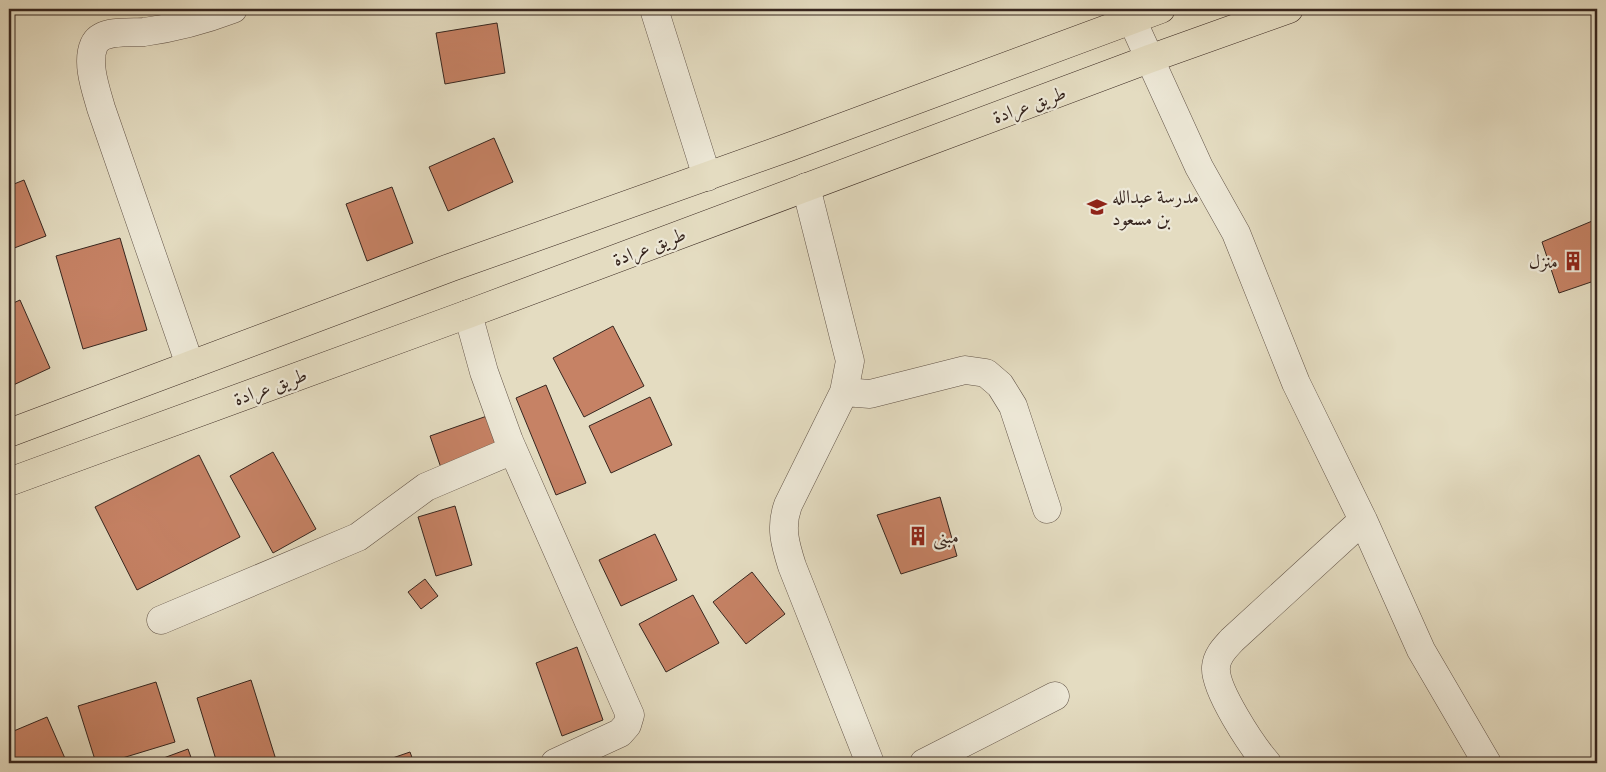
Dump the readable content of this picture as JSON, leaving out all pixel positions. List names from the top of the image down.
{
  "streets": {
    "main road": ["طريق عرادة"]
  },
  "places": {
    "school or university": ["مدرسة عبدالله بن مسعود"],
    "building": ["منزل", "مبنى"]
  }
}
